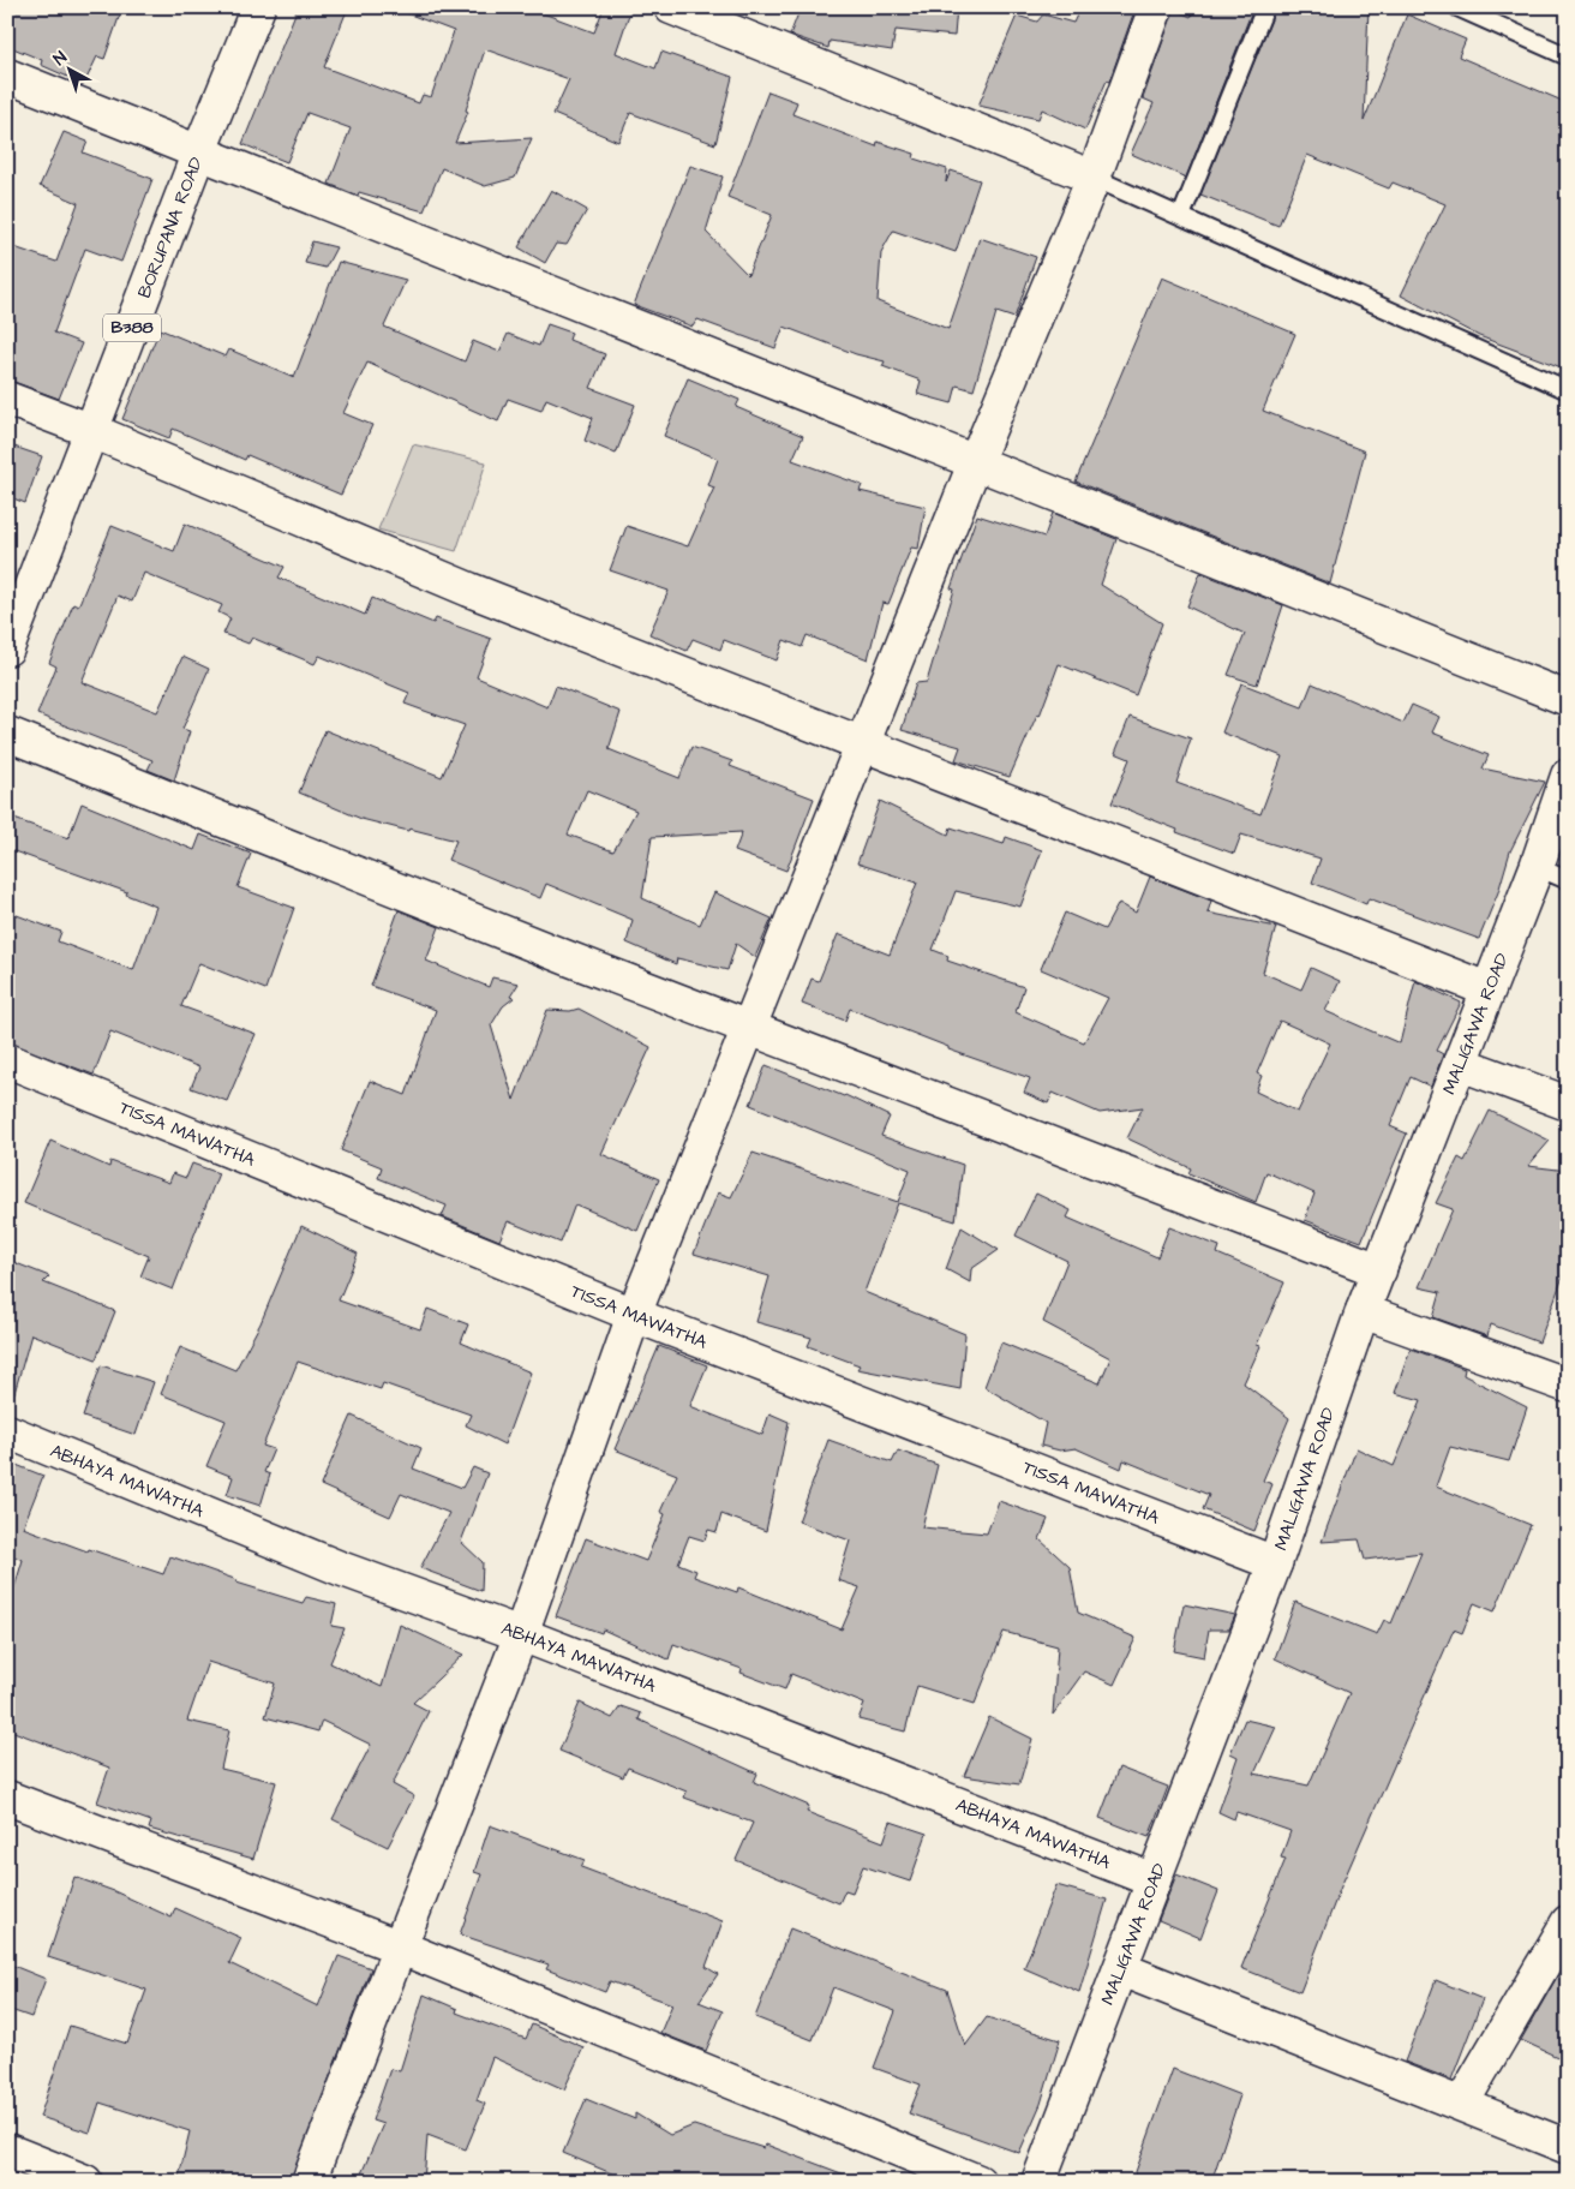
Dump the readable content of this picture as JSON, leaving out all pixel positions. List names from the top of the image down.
{
  "streets": {
    "street": [
      "BORUPANA ROAD",
      "B388",
      "MALIGAWA ROAD",
      "TISSA MAWATHA",
      "ABHAYA MAWATHA"
    ]
  },
  "crossings": [
    ["MALIGAWA ROAD", "TISSA MAWATHA"],
    ["MALIGAWA ROAD", "ABHAYA MAWATHA"]
  ],
  "north": "top left"
}
